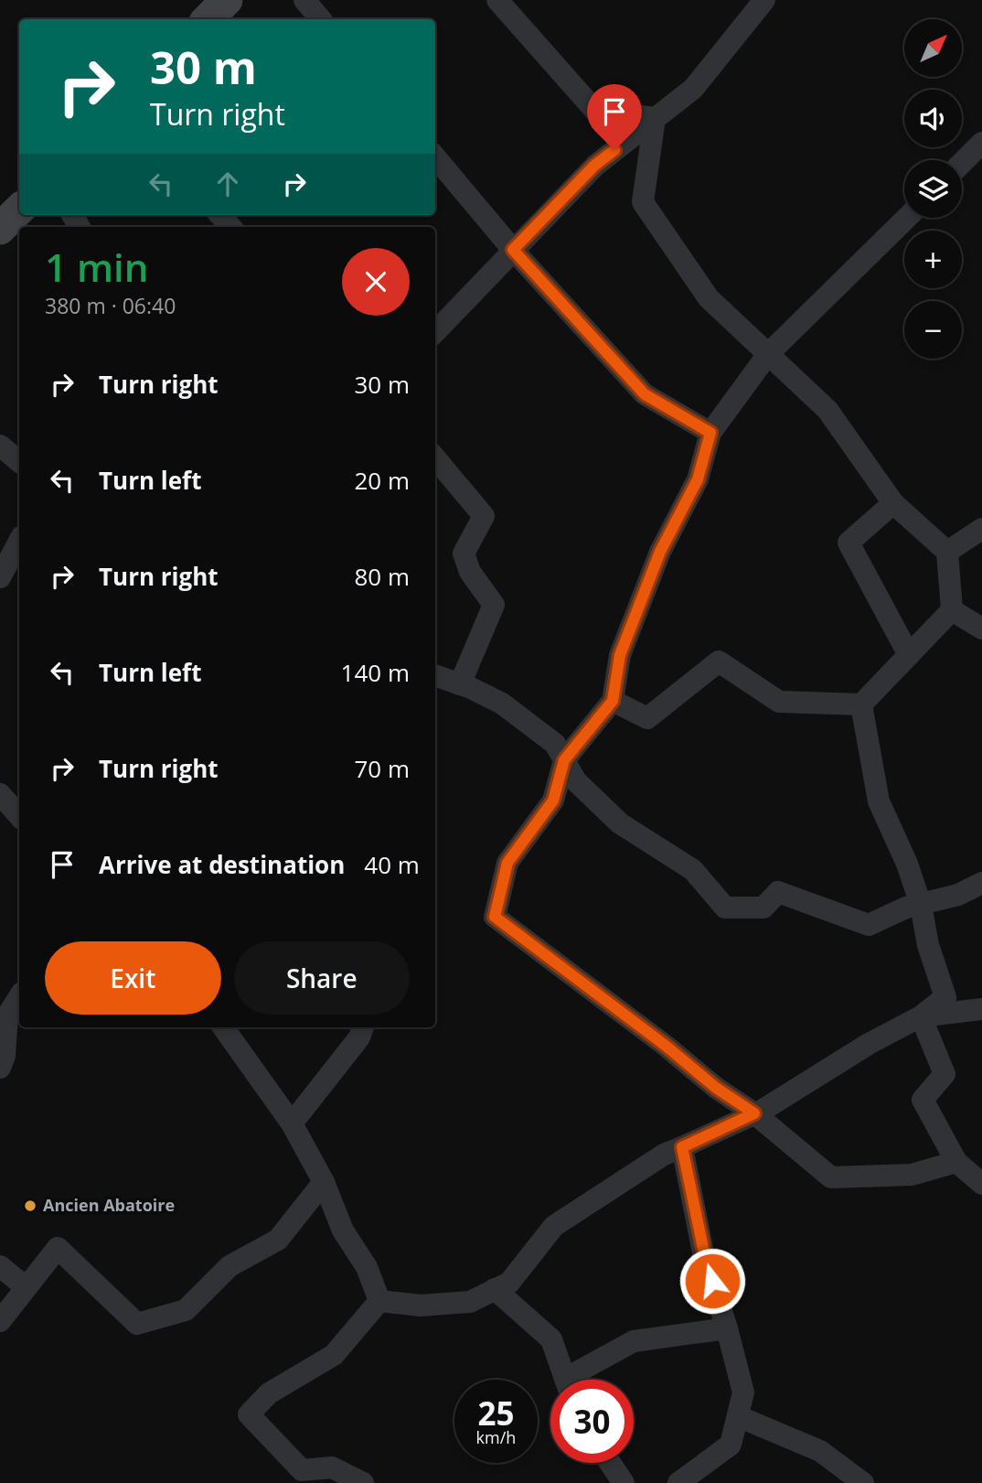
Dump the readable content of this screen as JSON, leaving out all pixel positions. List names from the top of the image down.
{
  "places": ["Ancien Abatoire"],
  "north": "top right",
  "page": {
    "map_buttons": ["+", "−"],
    "turn": ["30 m", "Turn right"],
    "heading": ["1 min", "380 m · 06:40"],
    "list": [
      {
        "name": "Turn right",
        "value": "30 m"
      },
      {
        "name": "Turn left",
        "value": "20 m"
      },
      {
        "name": "Turn right",
        "value": "80 m"
      },
      {
        "name": "Turn left",
        "value": "140 m"
      },
      {
        "name": "Turn right",
        "value": "70 m"
      },
      {
        "name": "Arrive at destination",
        "value": "40 m"
      }
    ],
    "buttons": ["Exit", "Share"],
    "speed": "25 km/h",
    "limit": "30"
  }
}
